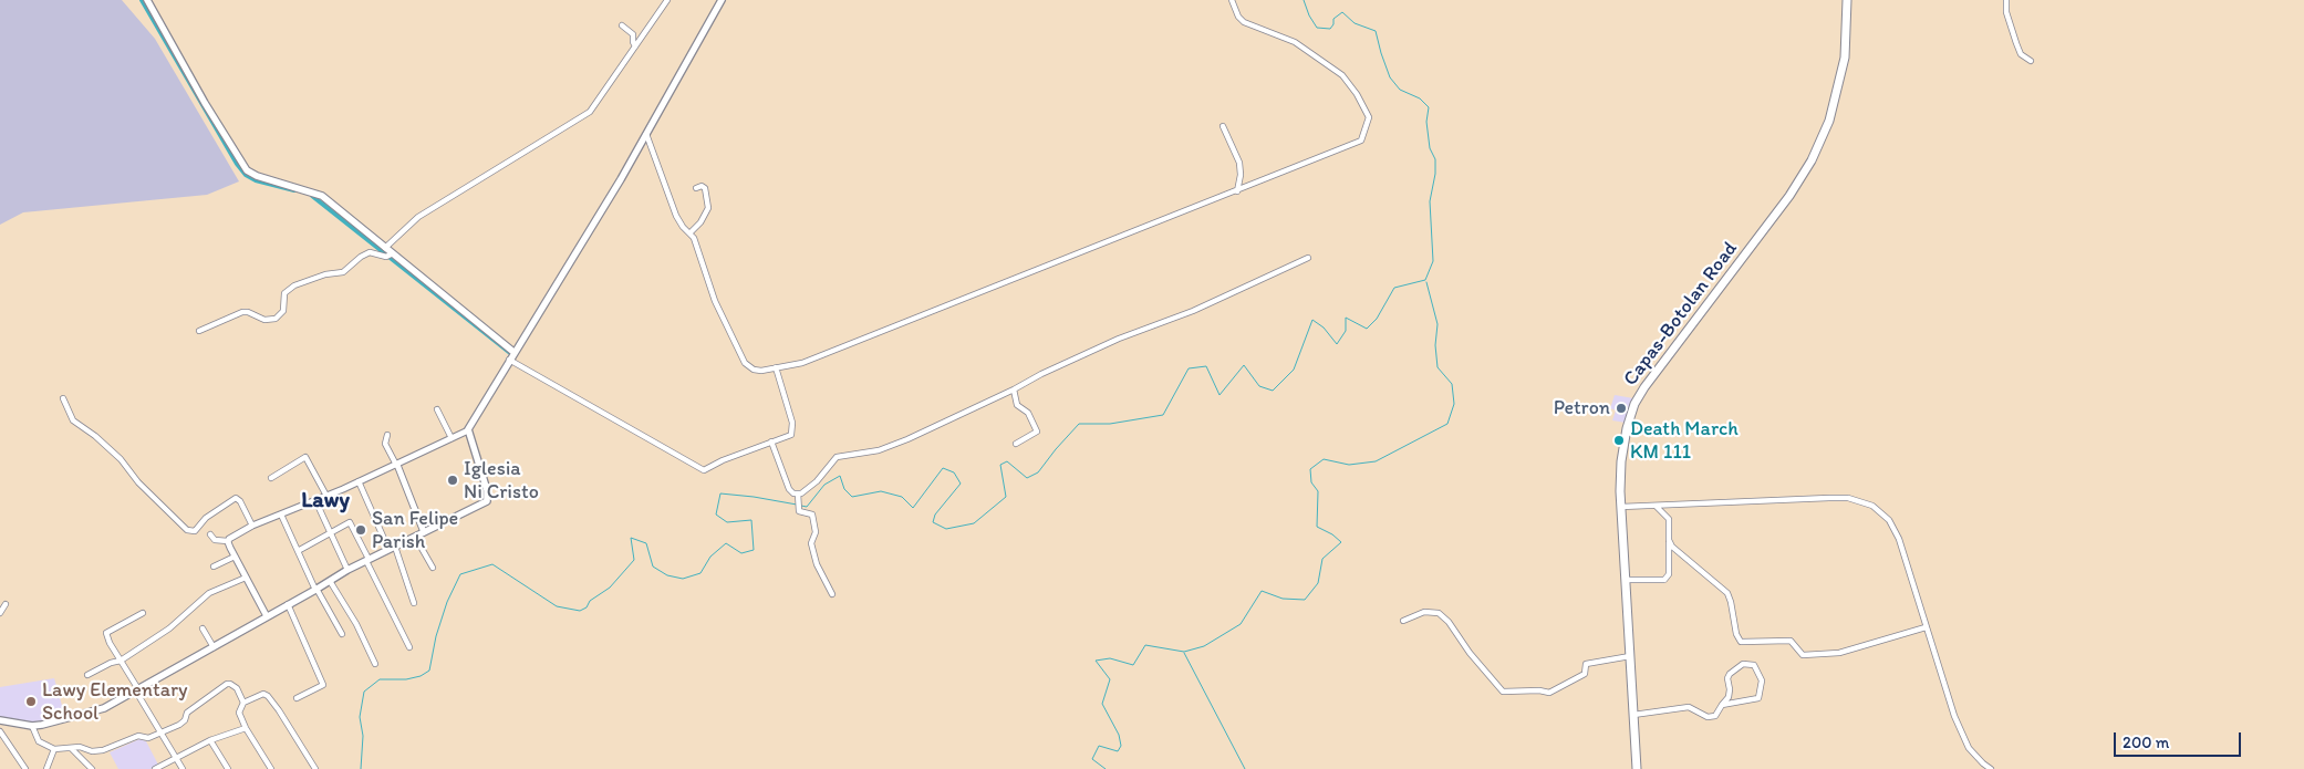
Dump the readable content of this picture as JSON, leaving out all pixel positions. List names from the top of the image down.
{
  "streets": {
    "main road": ["Capas-Botolan Road"]
  },
  "districts": ["Lawy"],
  "places": [
    "Petron",
    "Death March KM 111",
    "Iglesia Ni Cristo",
    "San Felipe Parish",
    "Lawy Elementary School"
  ],
  "scale_bar": "200 m"
}
